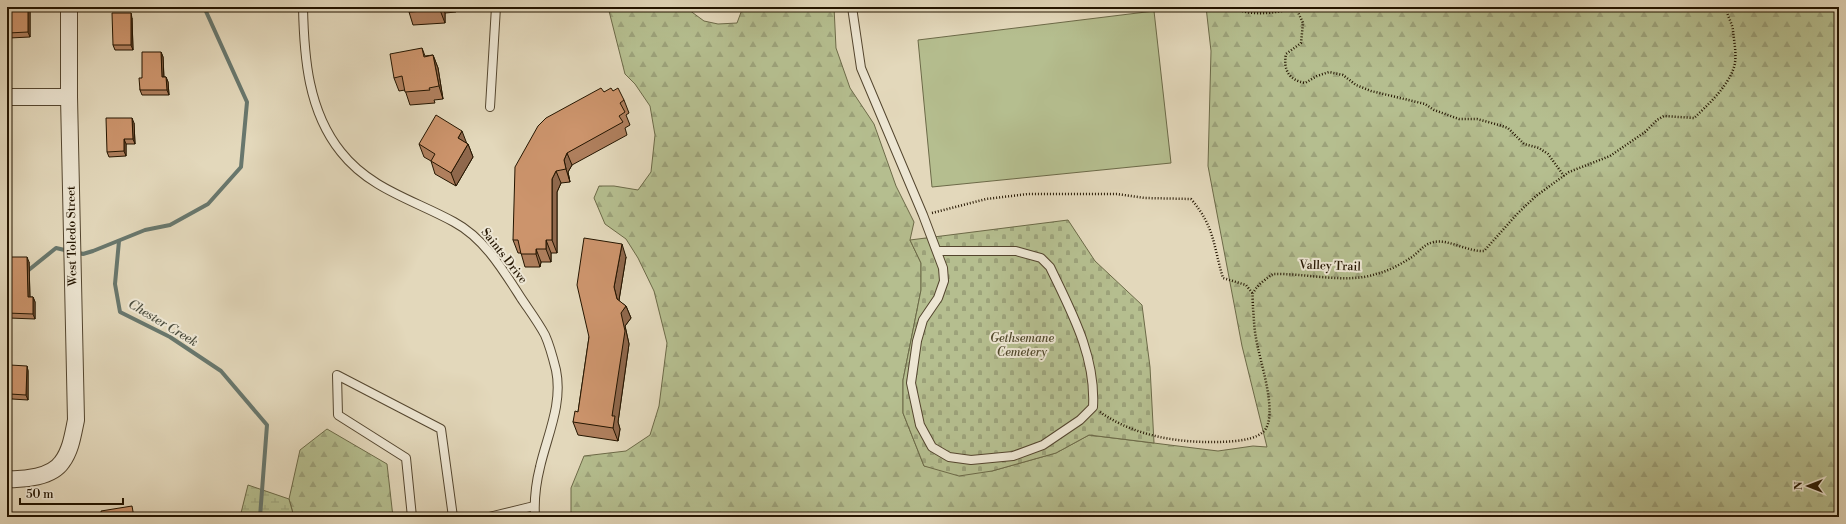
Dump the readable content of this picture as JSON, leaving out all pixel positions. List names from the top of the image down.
{
  "streets": {
    "street": ["West Toledo Street"],
    "lane": ["Saints Drive"],
    "path": ["Valley Trail"]
  },
  "water": ["Chester Creek"],
  "parks": ["Gethsemane Cemetery"],
  "scale_bar": "50 m",
  "north": "left"
}
